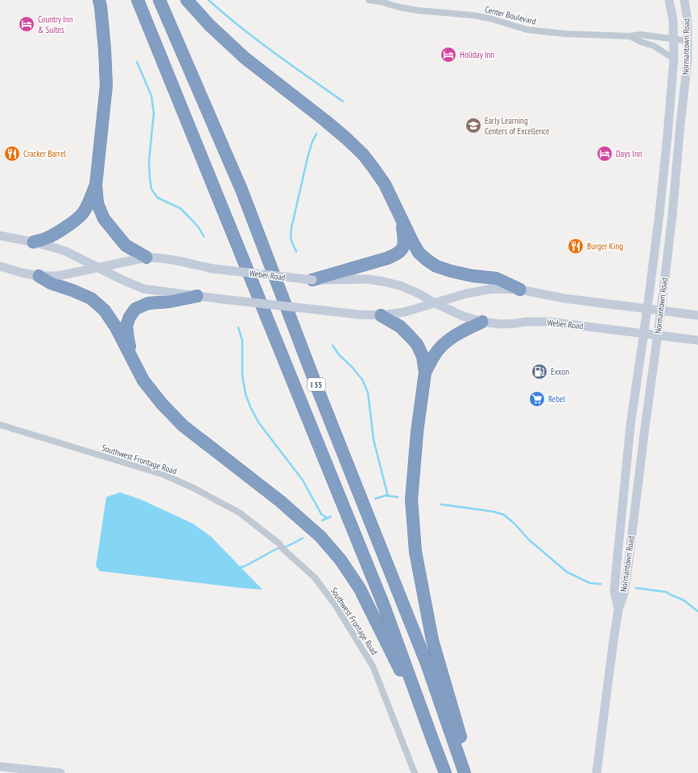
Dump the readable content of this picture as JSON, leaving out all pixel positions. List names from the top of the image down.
{
  "streets": {
    "highway": ["I 55"],
    "street": [
      "Center Boulevard",
      "Normantown Road",
      "Weber Road",
      "Southwest Frontage Road"
    ]
  },
  "crossings": [
    ["Center Boulevard", "Normantown Road"],
    ["Normantown Road", "Weber Road"]
  ],
  "places": {
    "hotel": ["Country Inn & Suites", "Holiday Inn", "Days Inn"],
    "school or university": ["Early Learning Centers of Excellence"],
    "restaurant": ["Cracker Barrel", "Burger King"],
    "fuel station": ["Exxon"],
    "supermarket": ["Rebel"]
  }
}
